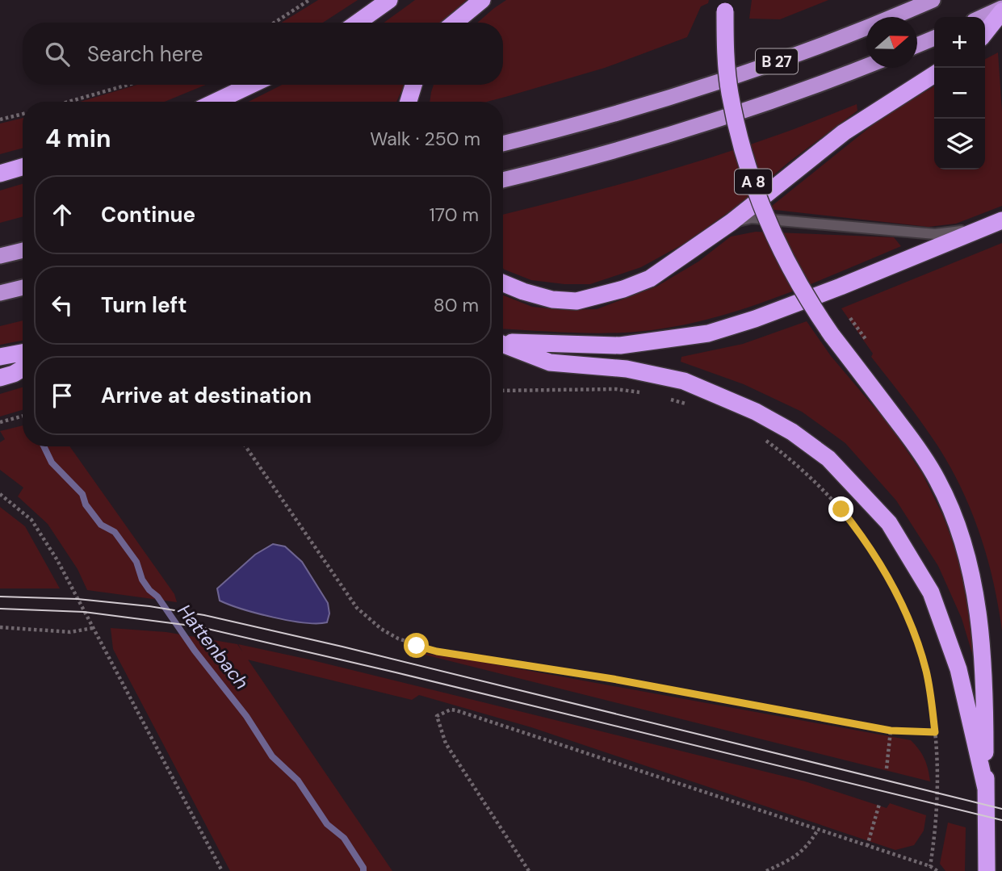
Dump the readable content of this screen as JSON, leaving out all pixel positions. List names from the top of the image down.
{
  "streets": {
    "highway": ["B 27", "A 8"]
  },
  "water": ["Hattenbach"],
  "north": "right",
  "page": {
    "map_buttons": ["+", "−"],
    "search": "Search here",
    "heading": ["4 min", "Walk · 250 m"],
    "list": [
      ["Continue", "170 m"],
      ["Turn left", "80 m"],
      "Arrive at destination"
    ]
  }
}
